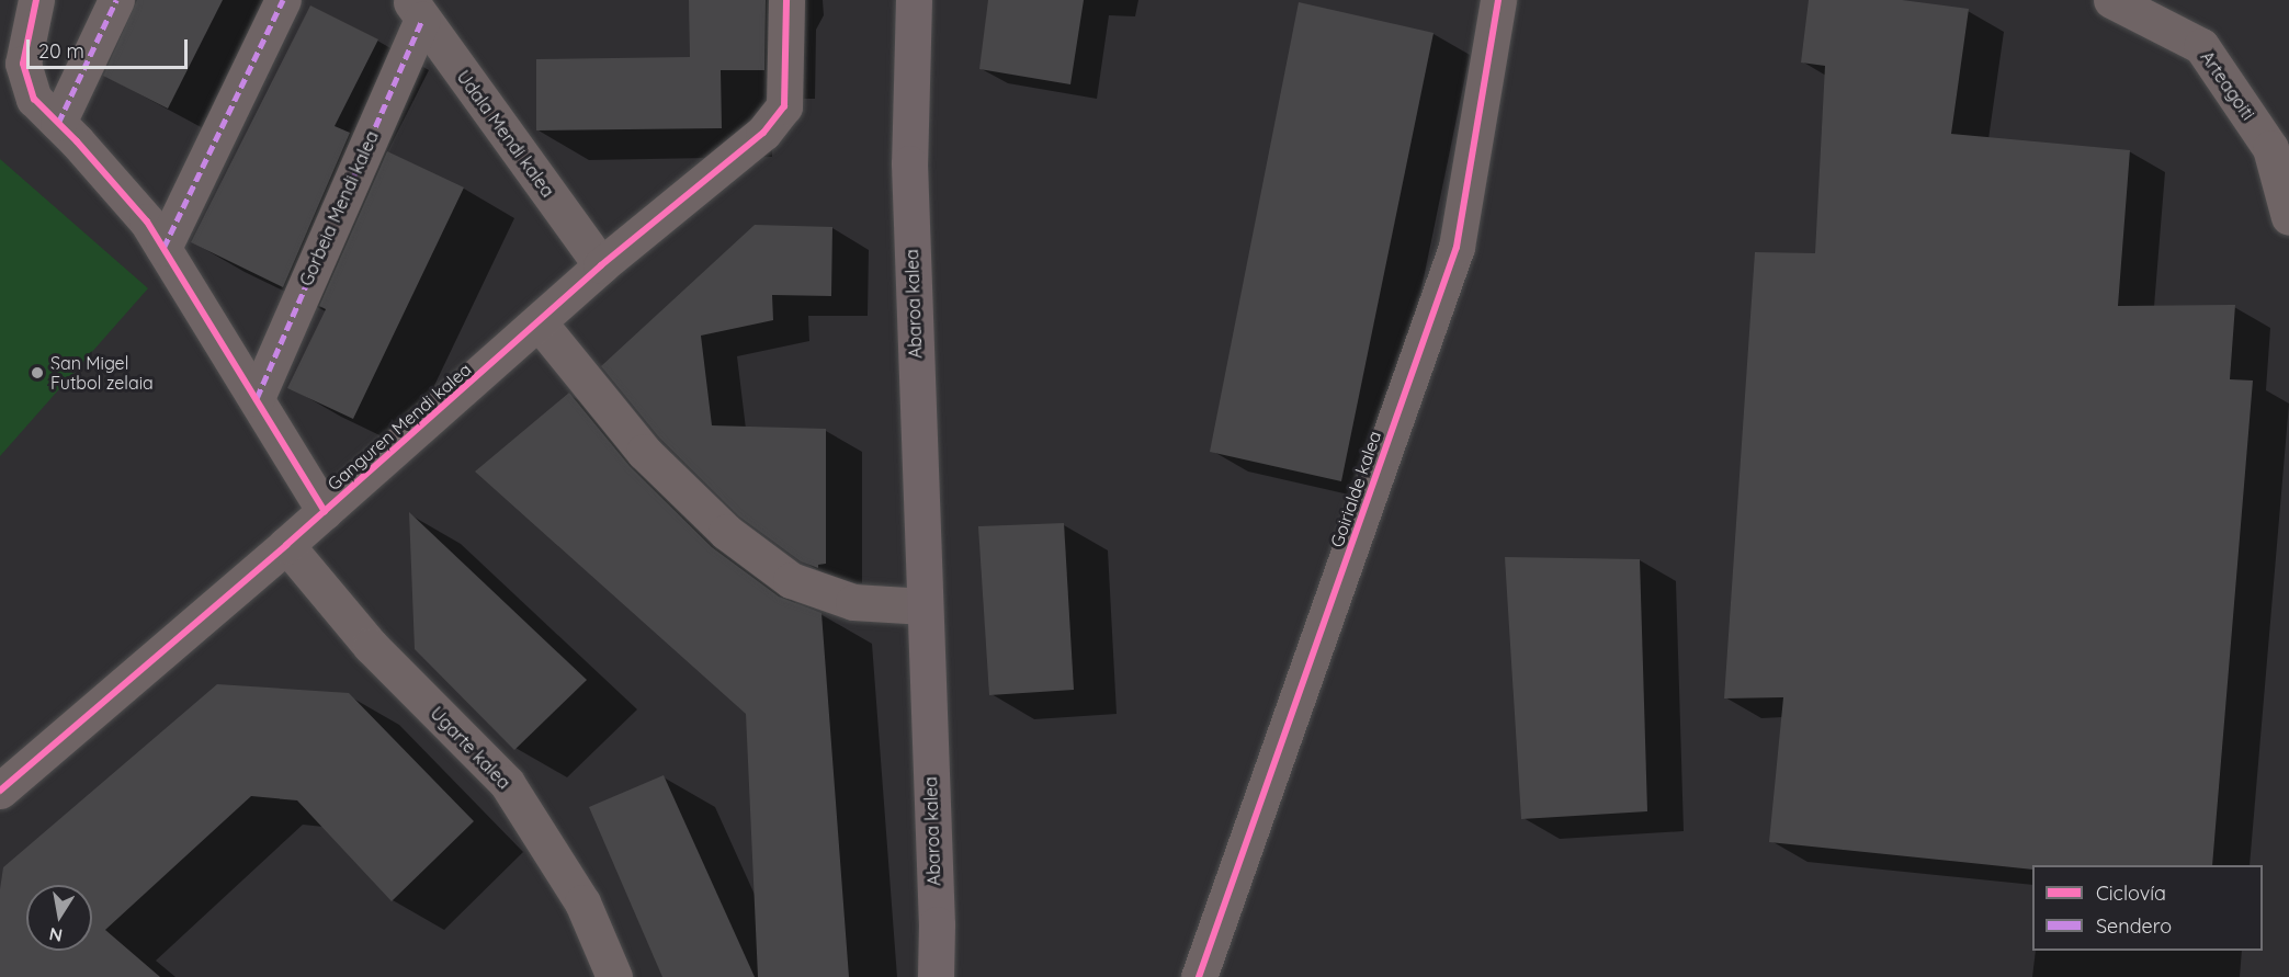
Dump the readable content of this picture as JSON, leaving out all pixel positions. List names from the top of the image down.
{
  "streets": {
    "main road": ["Abaroa kalea"],
    "street": [
      "Arteagoiti",
      "Udala Mendi kalea",
      "Gorbeia Mendi kalea",
      "Ganguren Mendi kalea",
      "Goirialde kalea",
      "Ugarte kalea"
    ]
  },
  "crossings": [
    ["Udala Mendi kalea", "Gorbeia Mendi kalea"],
    ["Udala Mendi kalea", "Ganguren Mendi kalea"],
    ["Ganguren Mendi kalea", "Ugarte kalea"]
  ],
  "places": ["San Migel Futbol zelaia"],
  "legend": ["Ciclovía", "Sendero"],
  "scale_bar": "20 m",
  "north": "bottom"
}
